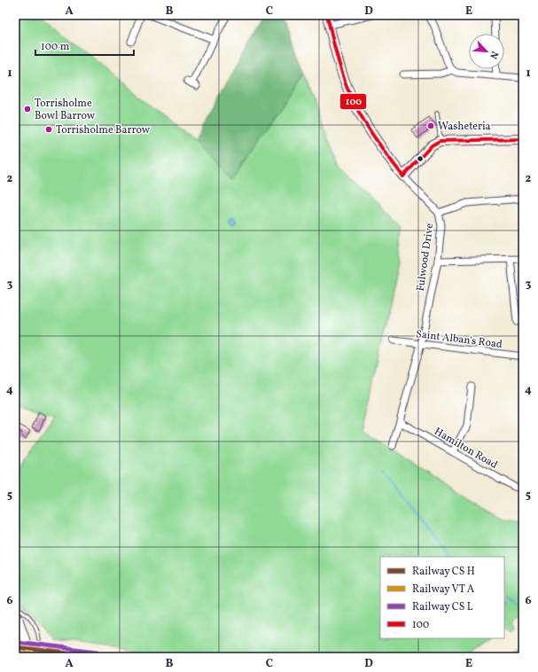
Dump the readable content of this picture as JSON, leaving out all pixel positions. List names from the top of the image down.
{
  "streets": {
    "street": ["Fulwood Drive", "Saint Alban's Road", "Hamilton Road"]
  },
  "crossings": [
    ["Fulwood Drive", "Saint Alban's Road"],
    ["Fulwood Drive", "Hamilton Road"]
  ],
  "places": ["Torrisholme Bowl Barrow", "Washeteria", "Torrisholme Barrow"],
  "lines": ["transit line 100"],
  "legend": [
    "Railway CS H",
    "Railway VT A",
    "Railway CS L",
    "100"
  ],
  "scale_bar": "100 m",
  "north": "bottom right",
  "grid": {
    "columns": [
      "A",
      "B",
      "C",
      "D",
      "E"
    ],
    "rows": [
      "1",
      "2",
      "3",
      "4",
      "5",
      "6"
    ]
  }
}
